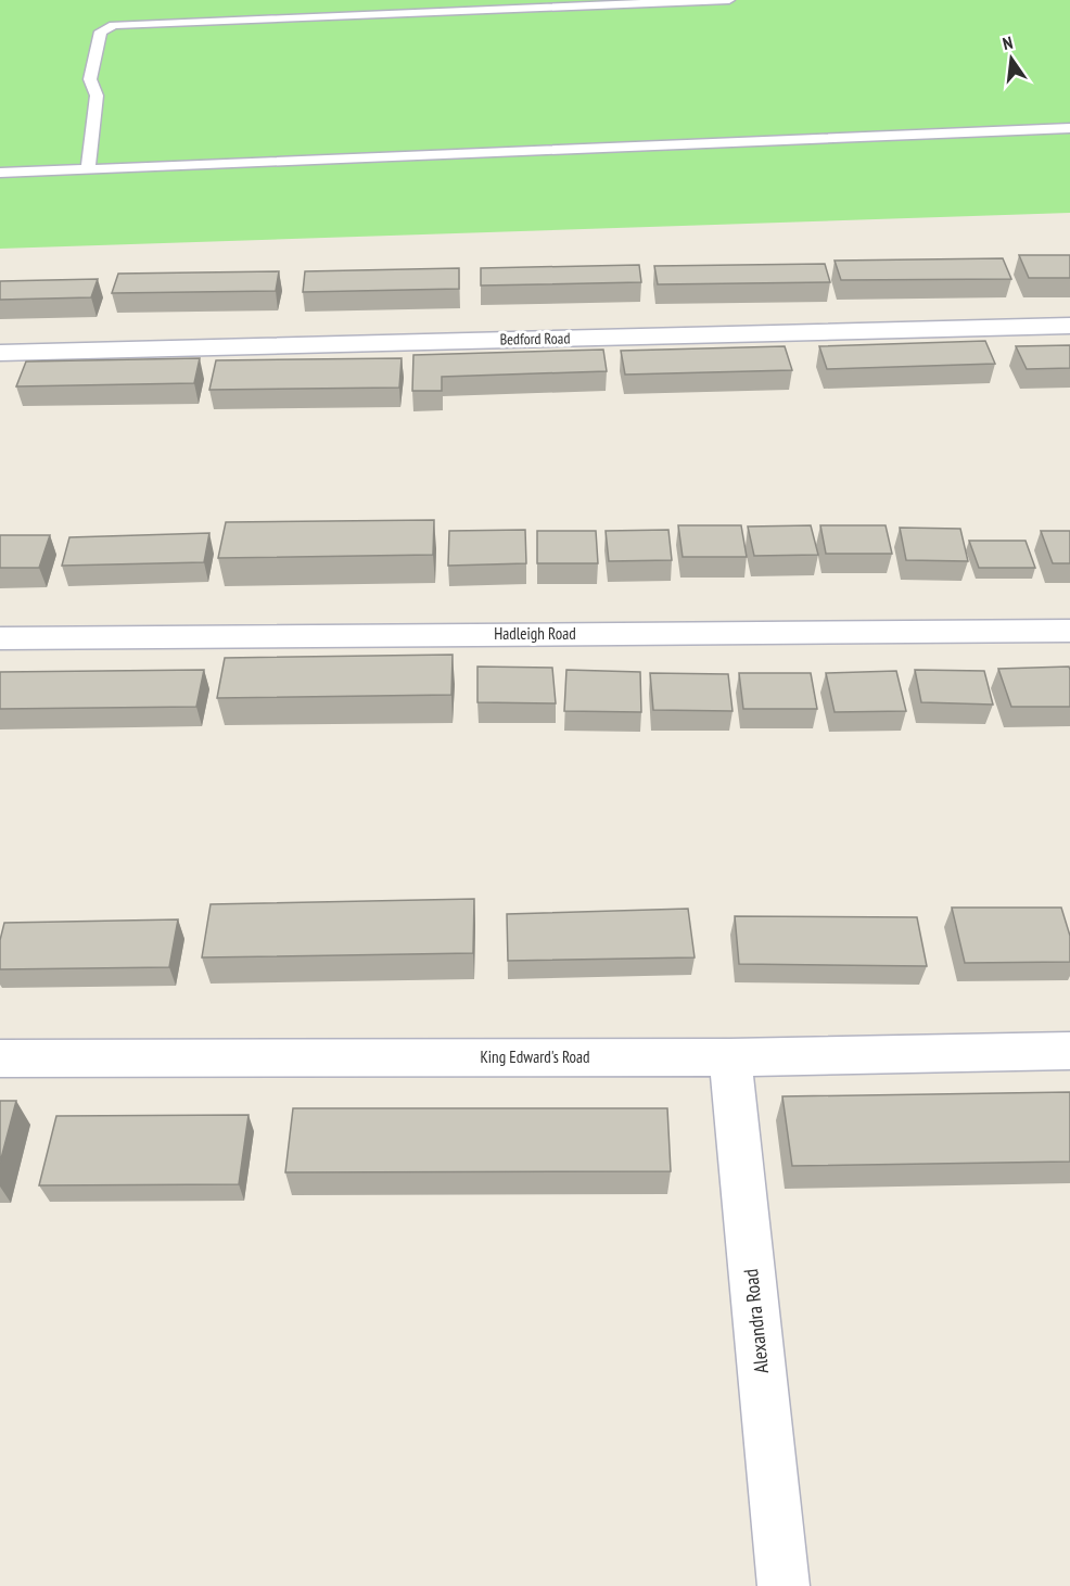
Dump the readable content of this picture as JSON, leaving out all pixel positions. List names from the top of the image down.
{
  "streets": {
    "street": [
      "Bedford Road",
      "Hadleigh Road",
      "King Edward's Road",
      "Alexandra Road"
    ]
  },
  "crossings": [
    ["King Edward's Road", "Alexandra Road"]
  ],
  "north": "top"
}
